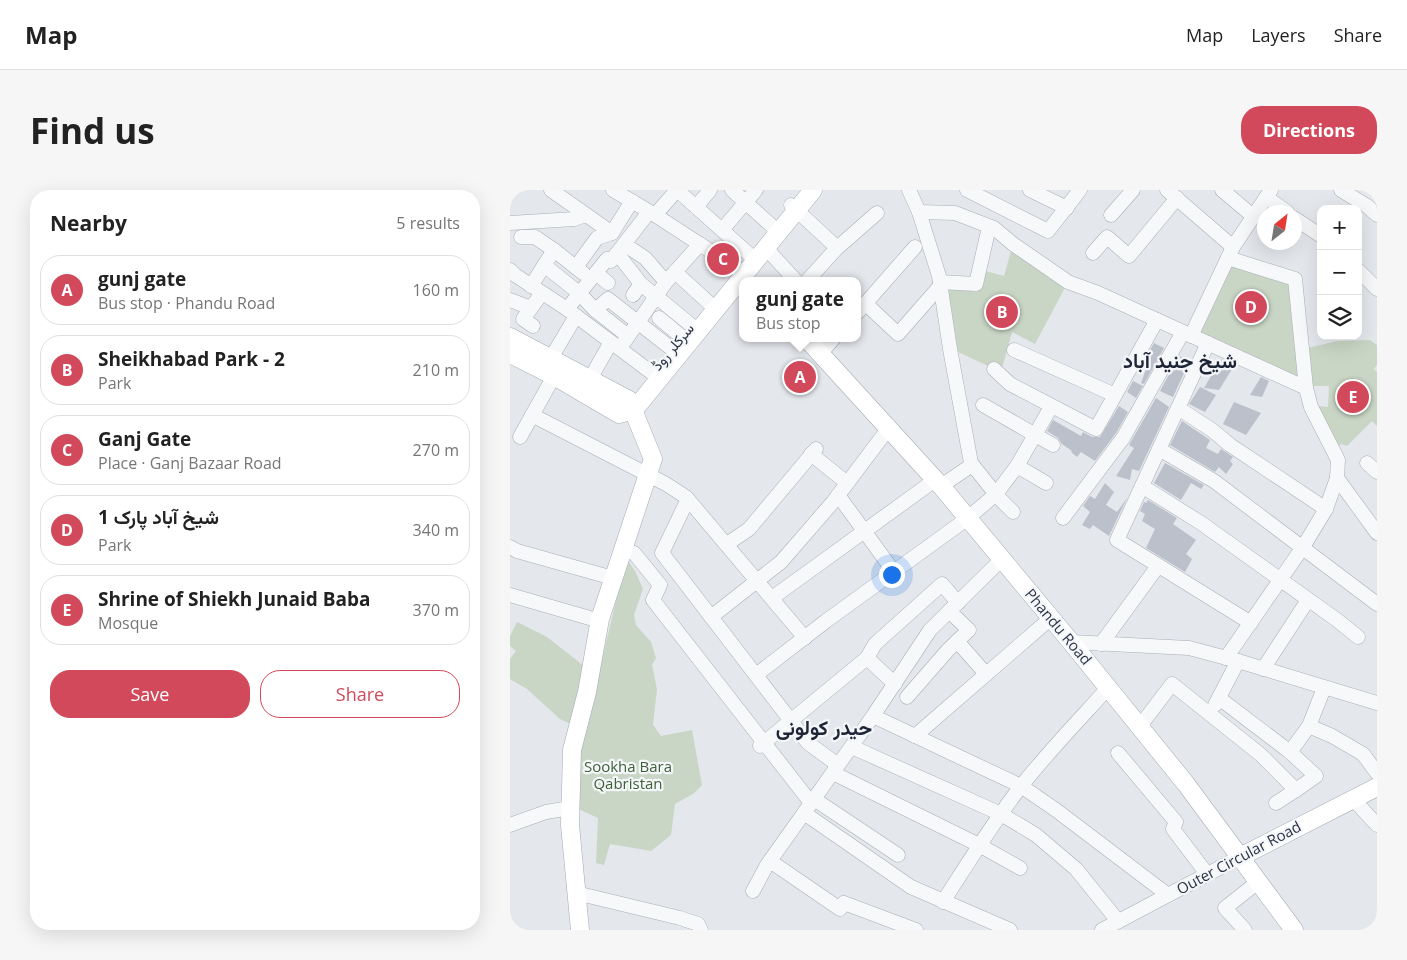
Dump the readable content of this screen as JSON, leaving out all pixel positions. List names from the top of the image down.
{
  "streets": {
    "main road": ["سرکلر روڈ", "Phandu Road", "Outer Circular Road"]
  },
  "crossings": [
    ["Phandu Road", "Outer Circular Road"]
  ],
  "districts": ["شیخ جنید آباد", "حیدر کولونی"],
  "parks": ["Sookha Bara Qabristan"],
  "north": "top right",
  "page": {
    "header": "Map",
    "nav": ["Map", "Layers", "Share"],
    "buttons": [
      "Directions",
      ["Save", "Share"]
    ],
    "title": "Find us",
    "heading": ["Nearby", "5 results"],
    "map_buttons": ["+", "−"],
    "pins": [
      "C",
      "D",
      "B",
      "A",
      "E"
    ],
    "list": [
      {
        "mark": "A",
        "name": "gunj gate",
        "note": "Bus stop · Phandu Road",
        "value": "160 m"
      },
      {
        "mark": "B",
        "name": "Sheikhabad Park - 2",
        "note": "Park",
        "value": "210 m"
      },
      {
        "mark": "C",
        "name": "Ganj Gate",
        "note": "Place · Ganj Bazaar Road",
        "value": "270 m"
      },
      {
        "mark": "D",
        "name": "شیخ آباد پارک 1",
        "note": "Park",
        "value": "340 m"
      },
      {
        "mark": "E",
        "name": "Shrine of Shiekh Junaid Baba",
        "note": "Mosque",
        "value": "370 m"
      }
    ],
    "popup": ["gunj gate", "Bus stop"]
  }
}
